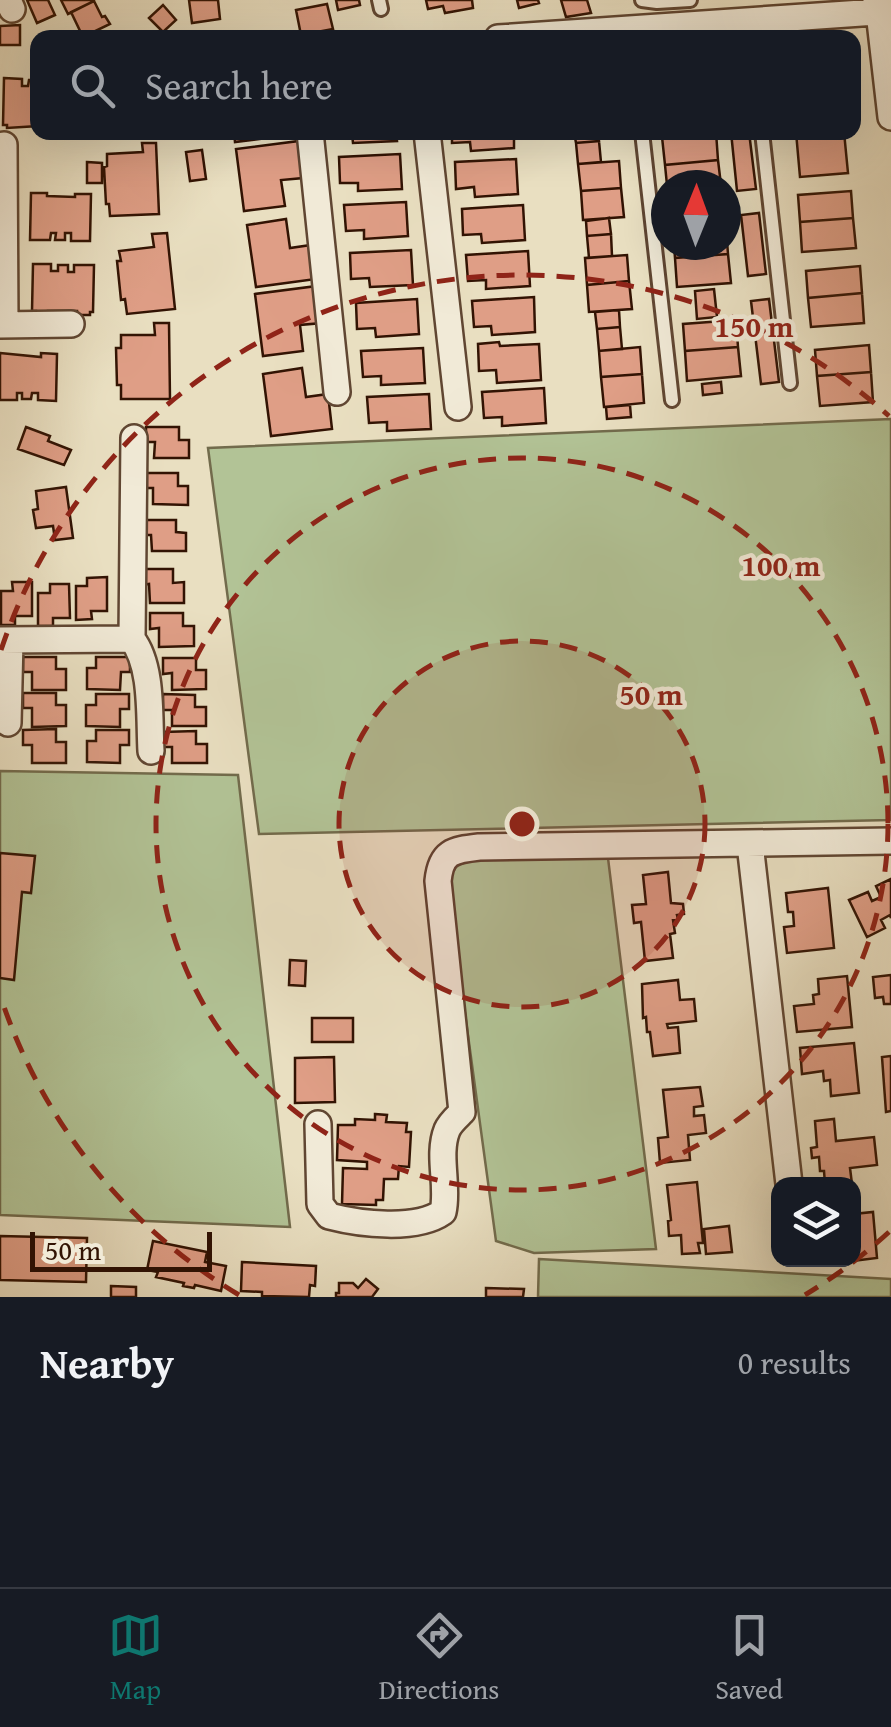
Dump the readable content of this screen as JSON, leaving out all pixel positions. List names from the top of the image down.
{
  "scale_bar": "50 m",
  "north": "top",
  "page": {
    "search": "Search here",
    "scale": "50 m",
    "heading": ["Nearby", "0 results"],
    "nav": ["Map", "Directions", "Saved"]
  },
  "rings": ["150 m", "100 m", "50 m"]
}
